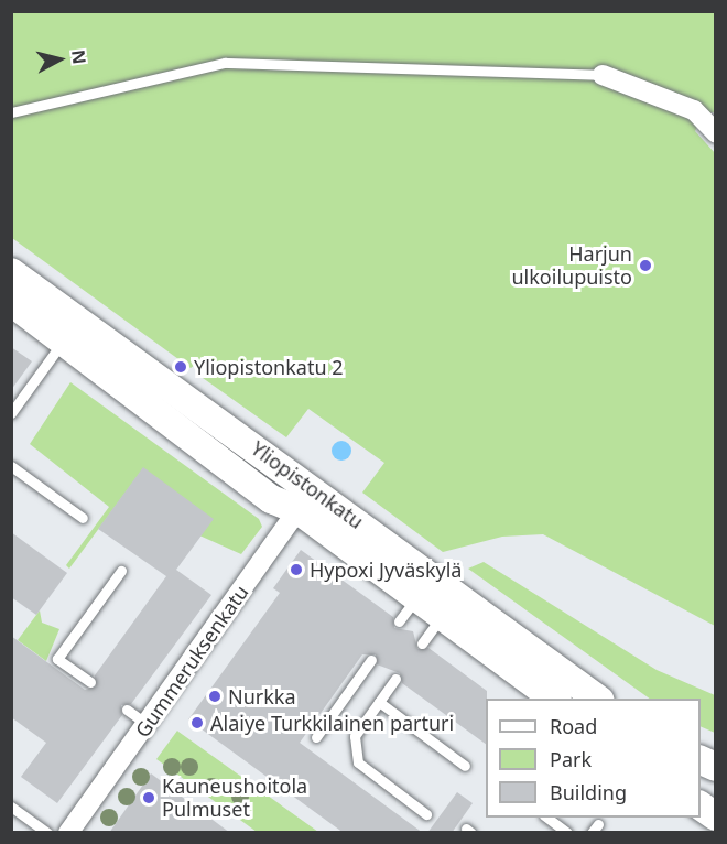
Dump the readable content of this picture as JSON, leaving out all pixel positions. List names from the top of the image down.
{
  "streets": {
    "main road": ["Yliopistonkatu"],
    "street": ["Gummeruksenkatu"]
  },
  "crossings": [
    ["Yliopistonkatu", "Gummeruksenkatu"]
  ],
  "places": [
    "Harjun ulkoilupuisto",
    "Yliopistonkatu 2",
    "Hypoxi Jyväskylä",
    "Nurkka",
    "Alaiye Turkkilainen parturi",
    "Kauneushoitola Pulmuset"
  ],
  "legend": ["Road", "Park", "Building"],
  "north": "right"
}
